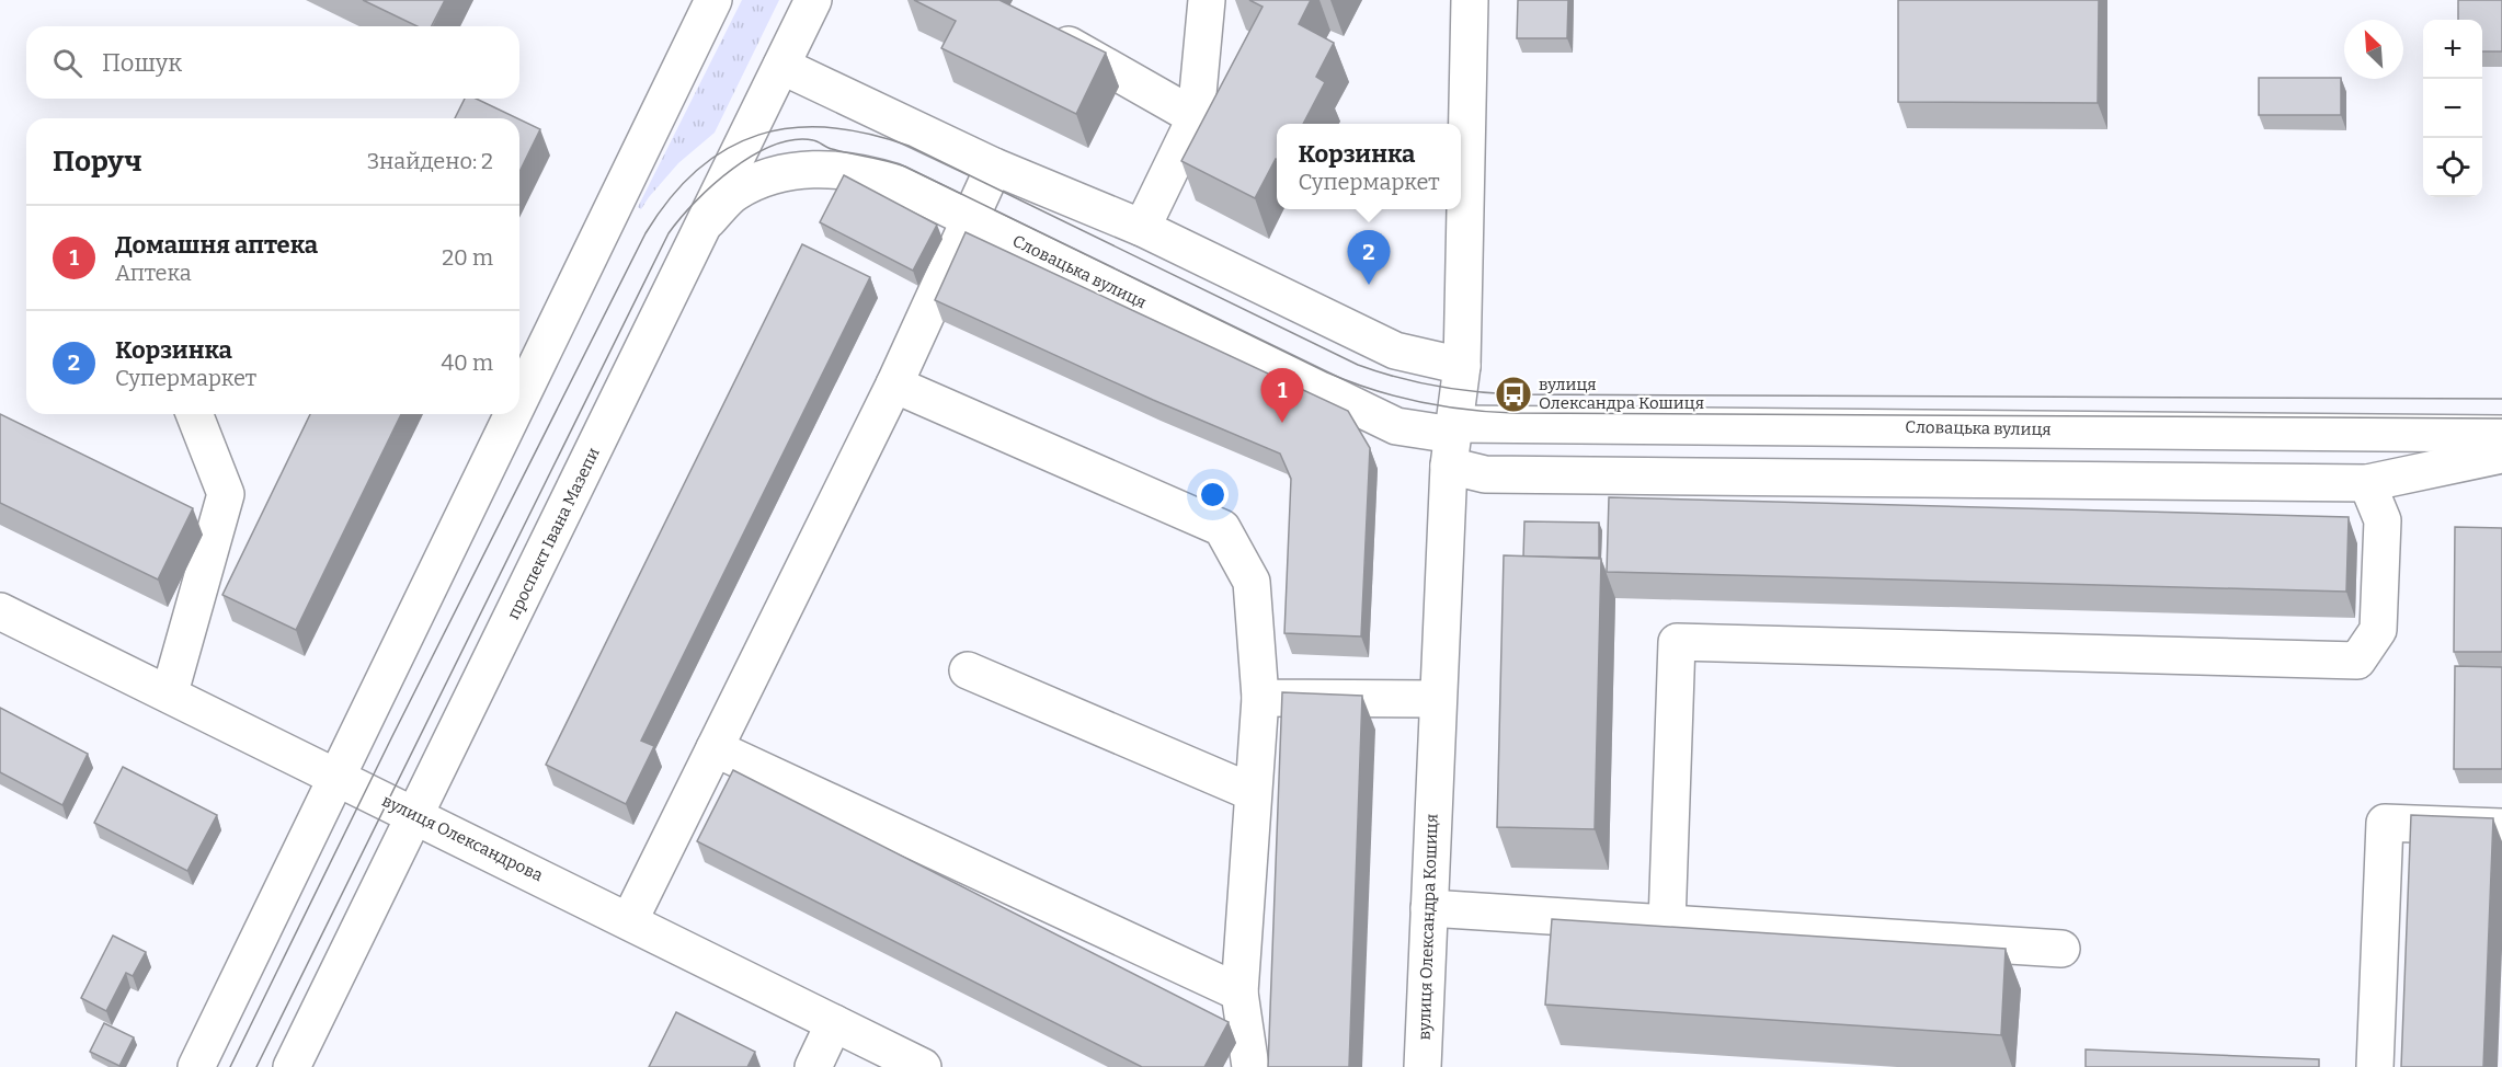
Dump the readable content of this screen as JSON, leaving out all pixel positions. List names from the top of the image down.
{
  "streets": {
    "main road": [
      "Словацька вулиця",
      "проспект Івана Мазепи",
      "вулиця Олександрова",
      "вулиця Олександра Кошиця"
    ]
  },
  "crossings": [
    ["Словацька вулиця", "проспект Івана Мазепи"],
    ["Словацька вулиця", "вулиця Олександра Кошиця"],
    ["проспект Івана Мазепи", "вулиця Олександрова"]
  ],
  "places": {
    "bus stop": ["вулиця Олександра Кошиця"]
  },
  "north": "top left",
  "page": {
    "map_buttons": ["+", "−"],
    "search": "Пошук",
    "heading": ["Поруч", "Знайдено: 2"],
    "popup": ["Корзинка", "Супермаркет"],
    "list": [
      {
        "mark": "1",
        "name": "Домашня аптека",
        "note": "Аптека",
        "value": "20 m"
      },
      {
        "mark": "2",
        "name": "Корзинка",
        "note": "Супермаркет",
        "value": "40 m"
      }
    ],
    "pins": ["2", "1"]
  }
}
